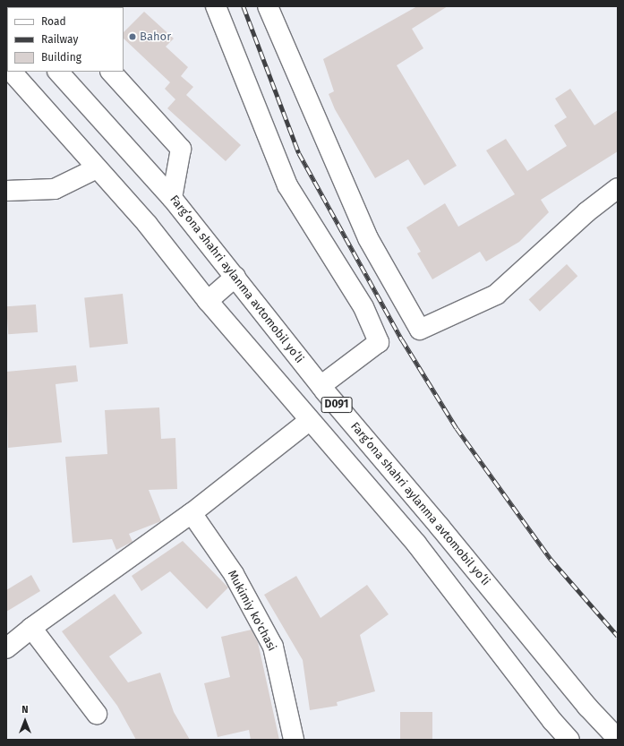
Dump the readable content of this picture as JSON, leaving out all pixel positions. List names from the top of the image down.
{
  "streets": {
    "main road": ["Fargʻona shahri aylanma avtomobil yoʻli", "D091", "Mukimiy ko'chasi"]
  },
  "places": ["Bahor"],
  "legend": ["Road", "Railway", "Building"],
  "north": "top"
}
